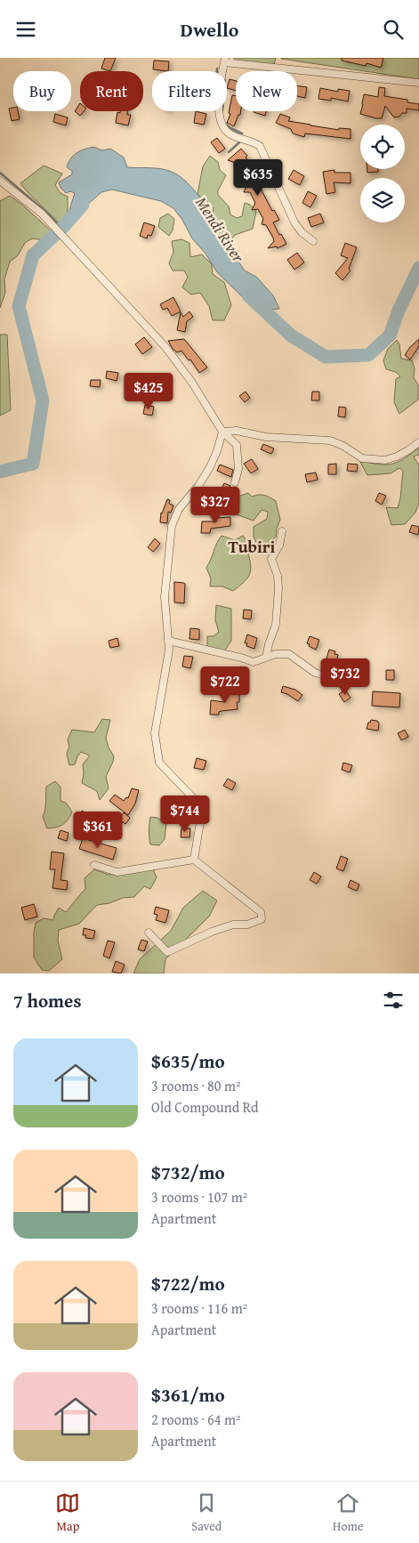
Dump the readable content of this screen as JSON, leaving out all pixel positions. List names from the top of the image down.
{
  "districts": ["Tubiri"],
  "water": ["Mendi River"],
  "page": {
    "header": "Dwello",
    "chip": [
      "Buy",
      "Rent",
      "Filters",
      "New"
    ],
    "price": [
      "$635",
      "$425",
      "$327",
      "$732",
      "$722",
      "$744",
      "$361"
    ],
    "heading": "7 homes",
    "list": [
      {
        "name": "$635/mo",
        "note": "3 rooms · 80 m² · Old Compound Rd"
      },
      {
        "name": "$732/mo",
        "note": "3 rooms · 107 m² · Apartment"
      },
      {
        "name": "$722/mo",
        "note": "3 rooms · 116 m² · Apartment"
      },
      {
        "name": "$361/mo",
        "note": "2 rooms · 64 m² · Apartment"
      }
    ],
    "tabs": ["Map", "Saved", "Home"]
  }
}
